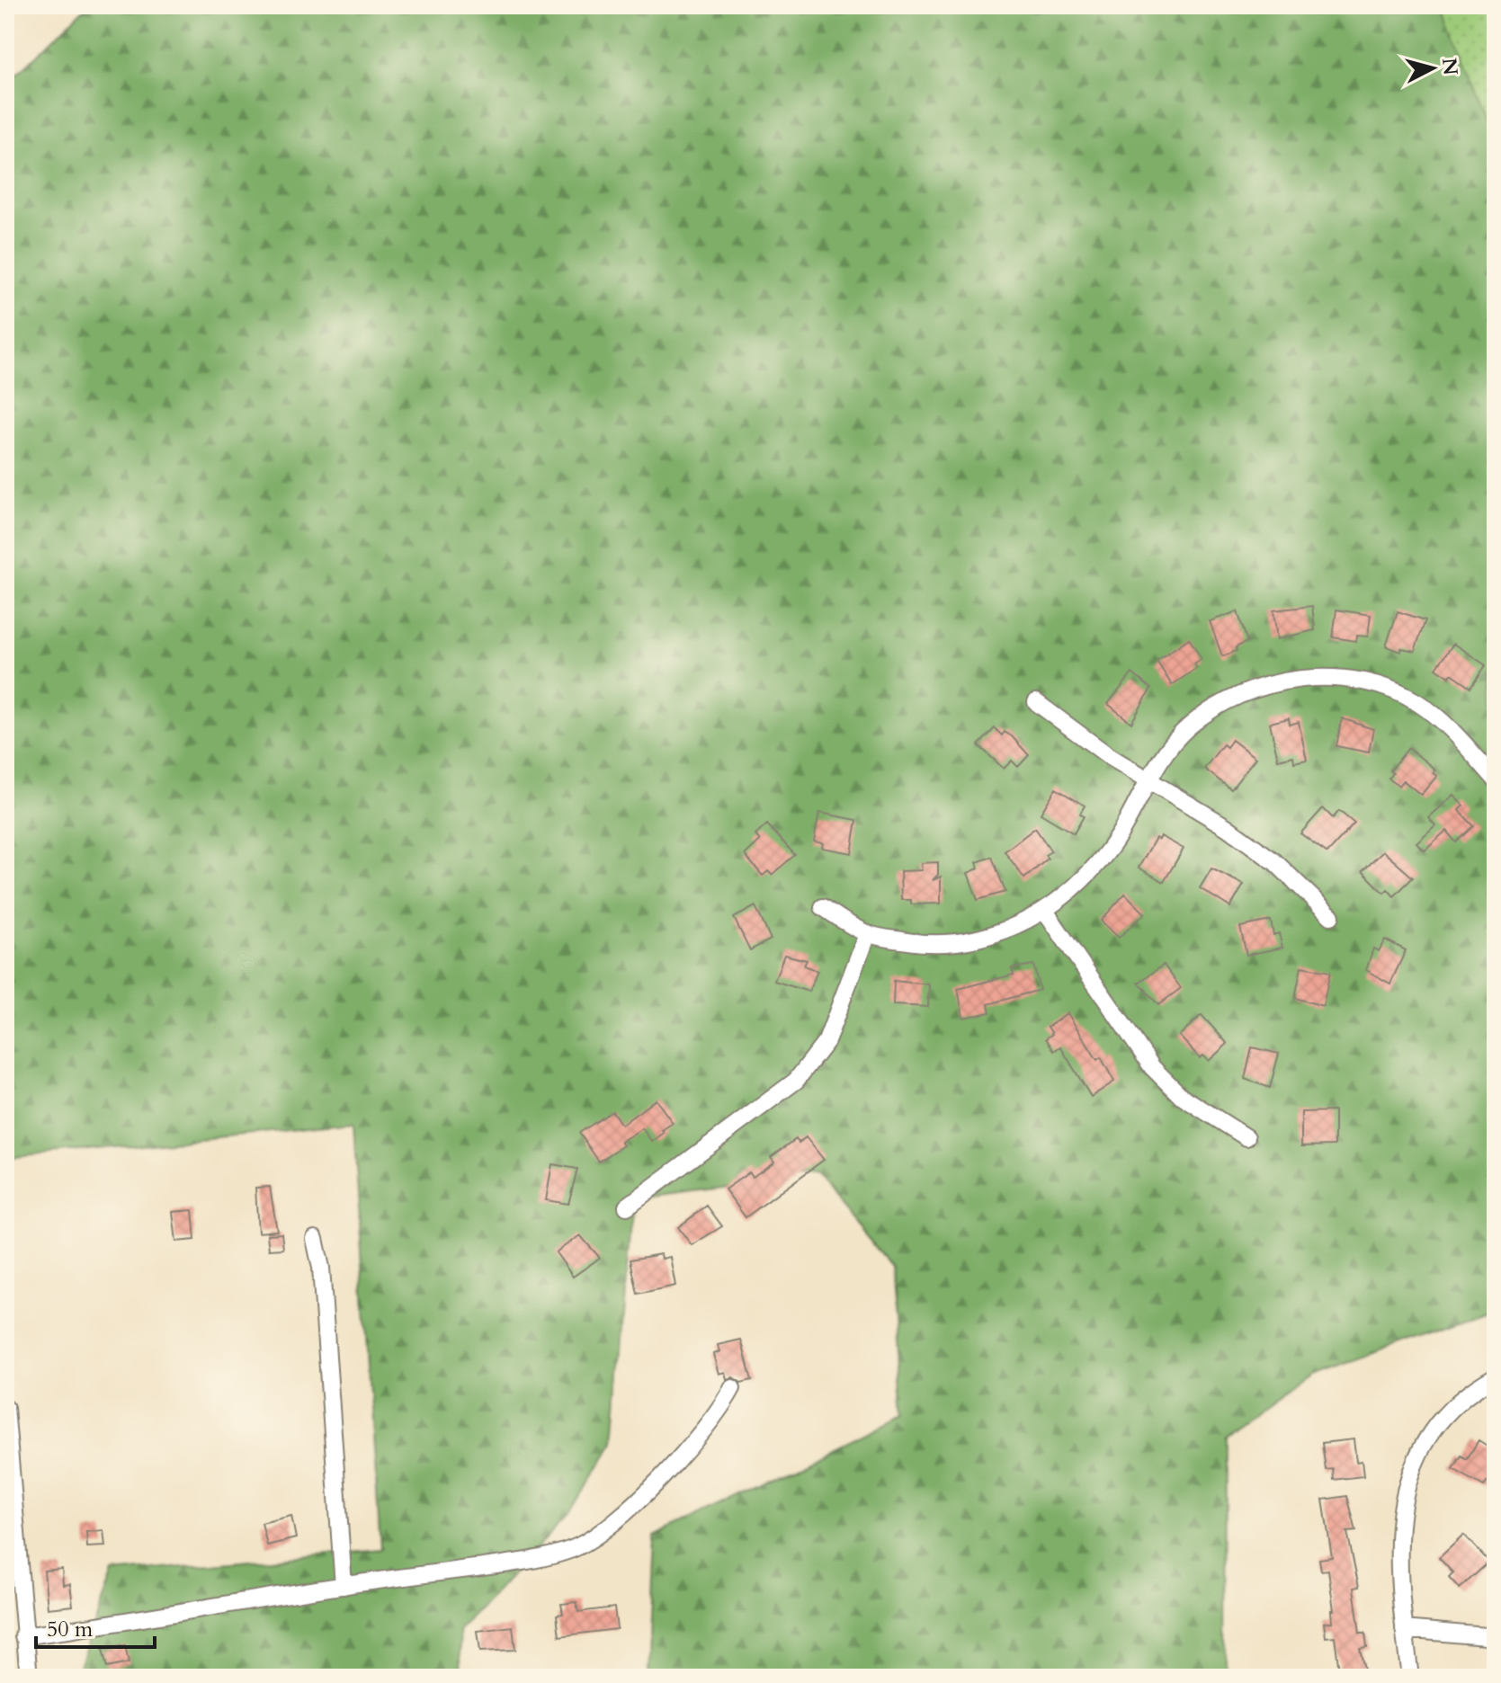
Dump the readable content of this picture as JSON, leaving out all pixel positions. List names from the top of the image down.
{
  "scale_bar": "50 m",
  "north": "right"
}
